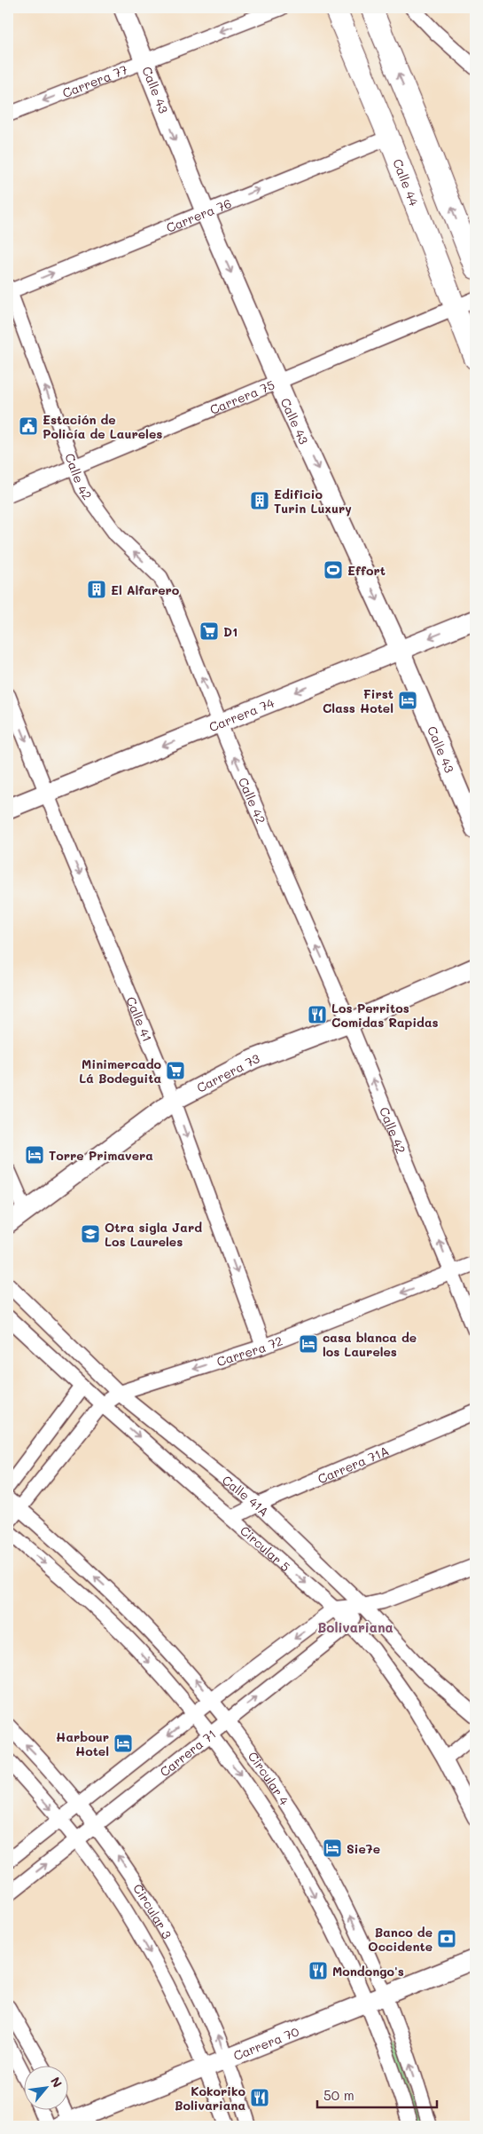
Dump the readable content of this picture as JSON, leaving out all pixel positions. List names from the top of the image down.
{
  "streets": {
    "main road": ["Calle 44"],
    "street": [
      "Carrera 77",
      "Calle 43",
      "Carrera 76",
      "Carrera 75",
      "Calle 42",
      "Carrera 74",
      "Calle 41",
      "Carrera 73",
      "Carrera 72",
      "Carrera 71A",
      "Calle 41A",
      "Circular 5",
      "Carrera 71",
      "Circular 4",
      "Circular 3",
      "Carrera 70"
    ]
  },
  "crossings": [
    ["Carrera 77", "Calle 43"],
    ["Calle 43", "Carrera 76"],
    ["Calle 43", "Carrera 75"],
    ["Calle 43", "Carrera 74"],
    ["Calle 44", "Carrera 76"],
    ["Calle 44", "Carrera 75"],
    ["Carrera 76", "Calle 42"],
    ["Carrera 75", "Calle 42"],
    ["Calle 42", "Carrera 74"],
    ["Calle 42", "Carrera 73"],
    ["Calle 42", "Carrera 72"],
    ["Carrera 74", "Calle 41"],
    ["Calle 41", "Carrera 73"],
    ["Calle 41", "Carrera 72"],
    ["Carrera 72", "Calle 41A"],
    ["Carrera 72", "Circular 5"],
    ["Carrera 72", "Circular 4"],
    ["Carrera 71A", "Calle 41A"],
    ["Carrera 71A", "Circular 5"],
    ["Calle 41A", "Carrera 71"],
    ["Circular 5", "Carrera 71"],
    ["Carrera 71", "Circular 4"],
    ["Carrera 71", "Circular 3"],
    ["Circular 4", "Carrera 70"],
    ["Circular 3", "Carrera 70"]
  ],
  "one_way": [
    "Carrera 77",
    "Calle 43",
    "Carrera 76",
    "Calle 42",
    "Carrera 74",
    "Calle 41",
    "Carrera 72",
    "Circular 5"
  ],
  "districts": ["Bolivariana"],
  "places": {
    "public building": ["Estación de Policía de Laureles"],
    "building": ["Edificio Turin Luxury", "El Alfarero"],
    "sports": ["Effort"],
    "supermarket": ["D1", "Minimercado Lá Bodeguita"],
    "hotel": [
      "First Class Hotel",
      "Torre Primavera",
      "casa blanca de los Laureles",
      "Harbour Hotel",
      "Sie7e"
    ],
    "restaurant": ["Los Perritos Comidas Rapidas", "Mondongo's", "Kokoriko Bolivariana"],
    "school or university": ["Otra sigla Jard Los Laureles"],
    "bank": ["Banco de Occidente"]
  },
  "scale_bar": "50 m",
  "north": "top right"
}
